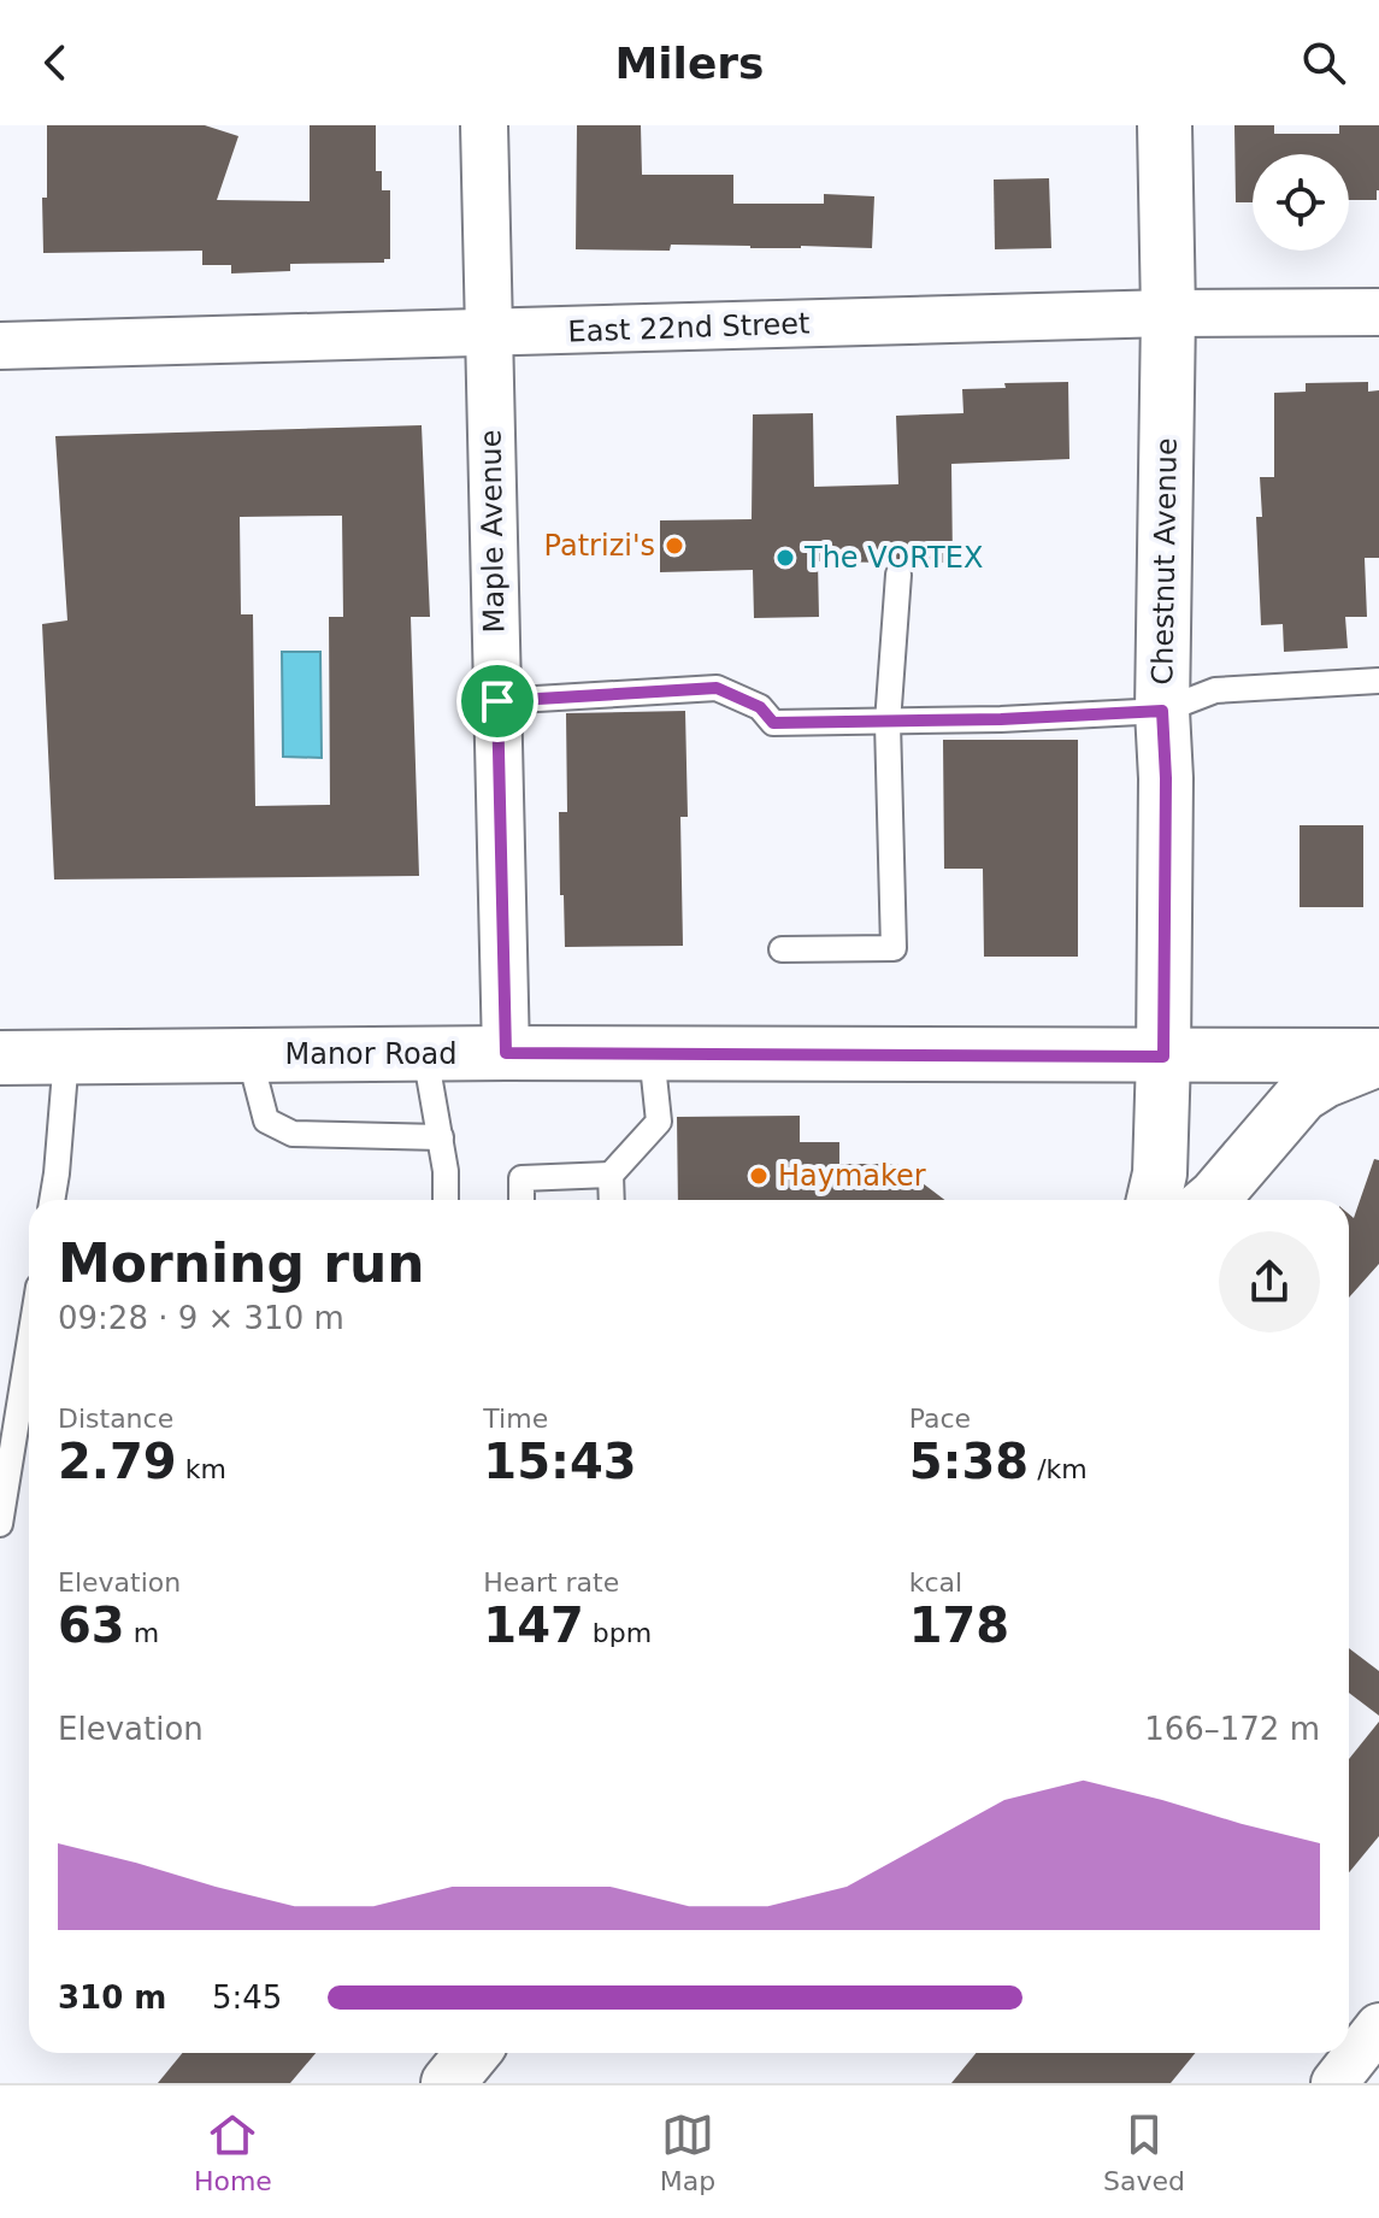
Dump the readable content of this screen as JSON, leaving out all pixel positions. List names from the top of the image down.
{
  "streets": {
    "main road": ["Chestnut Avenue", "Manor Road"],
    "street": ["East 22nd Street", "Maple Avenue"]
  },
  "crossings": [
    ["East 22nd Street", "Maple Avenue"],
    ["East 22nd Street", "Chestnut Avenue"],
    ["Maple Avenue", "Manor Road"],
    ["Chestnut Avenue", "Manor Road"]
  ],
  "places": ["Patrizi's", "The VORTEX", "Haymaker"],
  "page": {
    "header": "Milers",
    "heading": ["Morning run", "09:28 · 9 × 310 m"],
    "stats": [
      ["Distance", "2.79 km"],
      ["Time", "15:43"],
      ["Pace", "5:38 /km"],
      ["Elevation", "63 m"],
      ["Heart rate", "147 bpm"],
      ["kcal", "178"]
    ],
    "chart": ["Elevation", "166–172 m"],
    "list": [
      {
        "name": "310 m",
        "note": "5:45"
      }
    ],
    "tabs": ["Home", "Map", "Saved"]
  }
}
